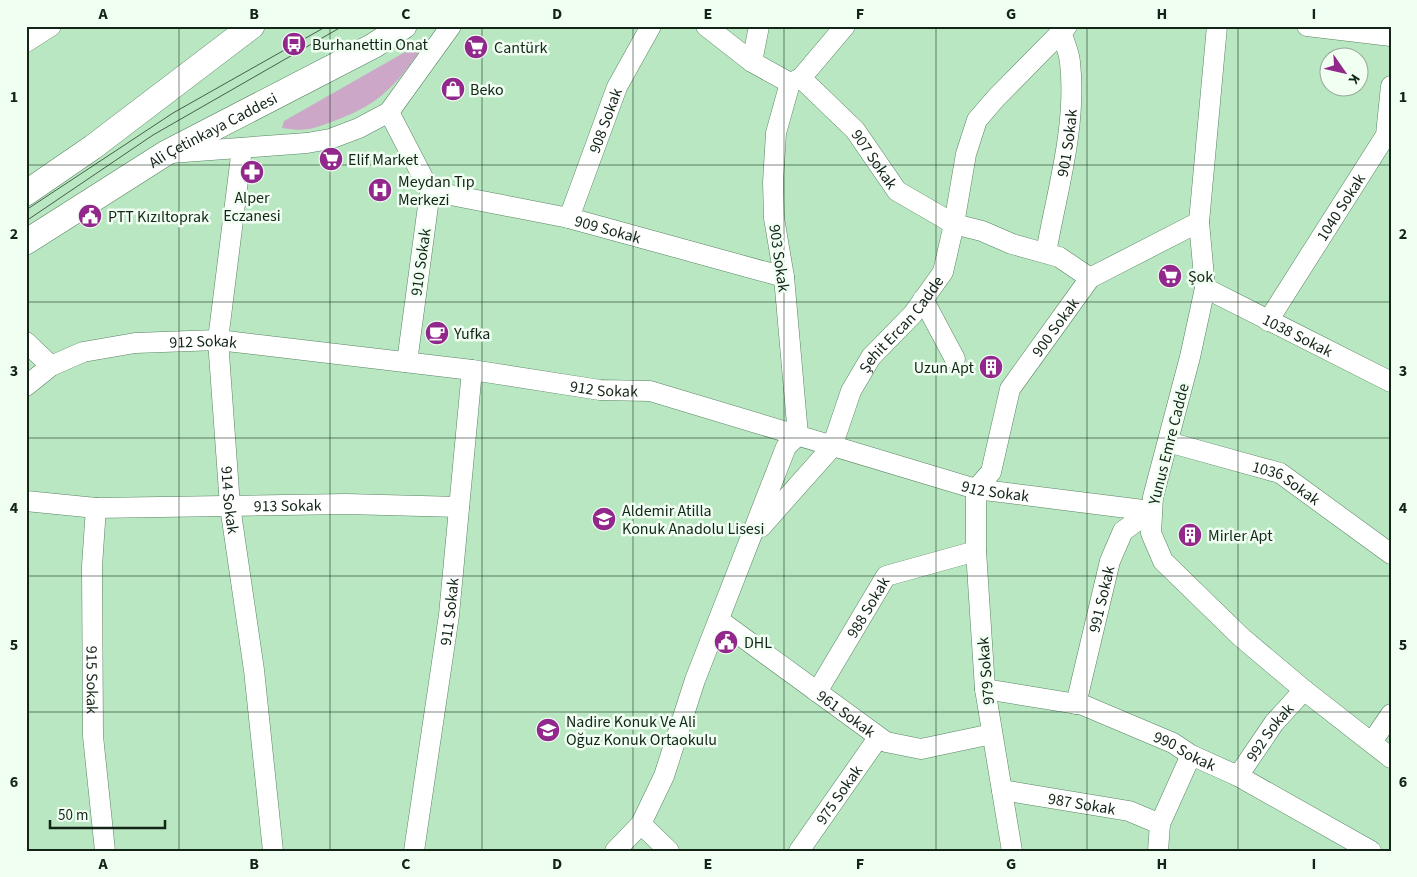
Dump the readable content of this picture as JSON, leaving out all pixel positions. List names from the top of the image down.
{
  "streets": {
    "main road": ["Ali Çetinkaya Caddesi"],
    "street": [
      "908 Sokak",
      "901 Sokak",
      "907 Sokak",
      "1040 Sokak",
      "909 Sokak",
      "903 Sokak",
      "910 Sokak",
      "Şehit Ercan Cadde",
      "900 Sokak",
      "1038 Sokak",
      "912 Sokak",
      "Yunus Emre Cadde",
      "1036 Sokak",
      "914 Sokak",
      "913 Sokak",
      "991 Sokak",
      "988 Sokak",
      "911 Sokak",
      "979 Sokak",
      "915 Sokak",
      "961 Sokak",
      "992 Sokak",
      "990 Sokak",
      "975 Sokak",
      "987 Sokak"
    ]
  },
  "crossings": [
    ["908 Sokak", "909 Sokak"],
    ["901 Sokak", "907 Sokak"],
    ["901 Sokak", "Şehit Ercan Cadde"],
    ["907 Sokak", "903 Sokak"],
    ["907 Sokak", "Şehit Ercan Cadde"],
    ["907 Sokak", "900 Sokak"],
    ["1040 Sokak", "1038 Sokak"],
    ["909 Sokak", "903 Sokak"],
    ["909 Sokak", "910 Sokak"],
    ["903 Sokak", "Şehit Ercan Cadde"],
    ["903 Sokak", "912 Sokak"],
    ["910 Sokak", "912 Sokak"],
    ["Şehit Ercan Cadde", "912 Sokak"],
    ["Şehit Ercan Cadde", "961 Sokak"],
    ["900 Sokak", "912 Sokak"],
    ["900 Sokak", "Yunus Emre Cadde"],
    ["900 Sokak", "979 Sokak"],
    ["1038 Sokak", "Yunus Emre Cadde"],
    ["912 Sokak", "Yunus Emre Cadde"],
    ["912 Sokak", "914 Sokak"],
    ["912 Sokak", "991 Sokak"],
    ["912 Sokak", "911 Sokak"],
    ["912 Sokak", "979 Sokak"],
    ["Yunus Emre Cadde", "1036 Sokak"],
    ["Yunus Emre Cadde", "991 Sokak"],
    ["Yunus Emre Cadde", "992 Sokak"],
    ["914 Sokak", "913 Sokak"],
    ["913 Sokak", "911 Sokak"],
    ["913 Sokak", "915 Sokak"],
    ["991 Sokak", "990 Sokak"],
    ["988 Sokak", "979 Sokak"],
    ["988 Sokak", "961 Sokak"],
    ["979 Sokak", "961 Sokak"],
    ["979 Sokak", "990 Sokak"],
    ["979 Sokak", "987 Sokak"],
    ["961 Sokak", "975 Sokak"],
    ["992 Sokak", "990 Sokak"]
  ],
  "places": {
    "bus stop": ["Burhanettin Onat"],
    "supermarket": ["Cantürk", "Elif Market", "Şok"],
    "shop": ["Beko"],
    "pharmacy": ["Alper Eczanesi"],
    "hospital": ["Meydan Tıp Merkezi"],
    "public building": ["PTT Kızıltoprak", "DHL"],
    "cafe": ["Yufka"],
    "building": ["Uzun Apt", "Mirler Apt"],
    "school or university": ["Aldemir Atilla Konuk Anadolu Lisesi", "Nadire Konuk Ve Ali Oğuz Konuk Ortaokulu"]
  },
  "scale_bar": "50 m",
  "north": "bottom right",
  "grid": {
    "columns": [
      "A",
      "B",
      "C",
      "D",
      "E",
      "F",
      "G",
      "H",
      "I"
    ],
    "rows": [
      "1",
      "2",
      "3",
      "4",
      "5",
      "6"
    ]
  }
}
